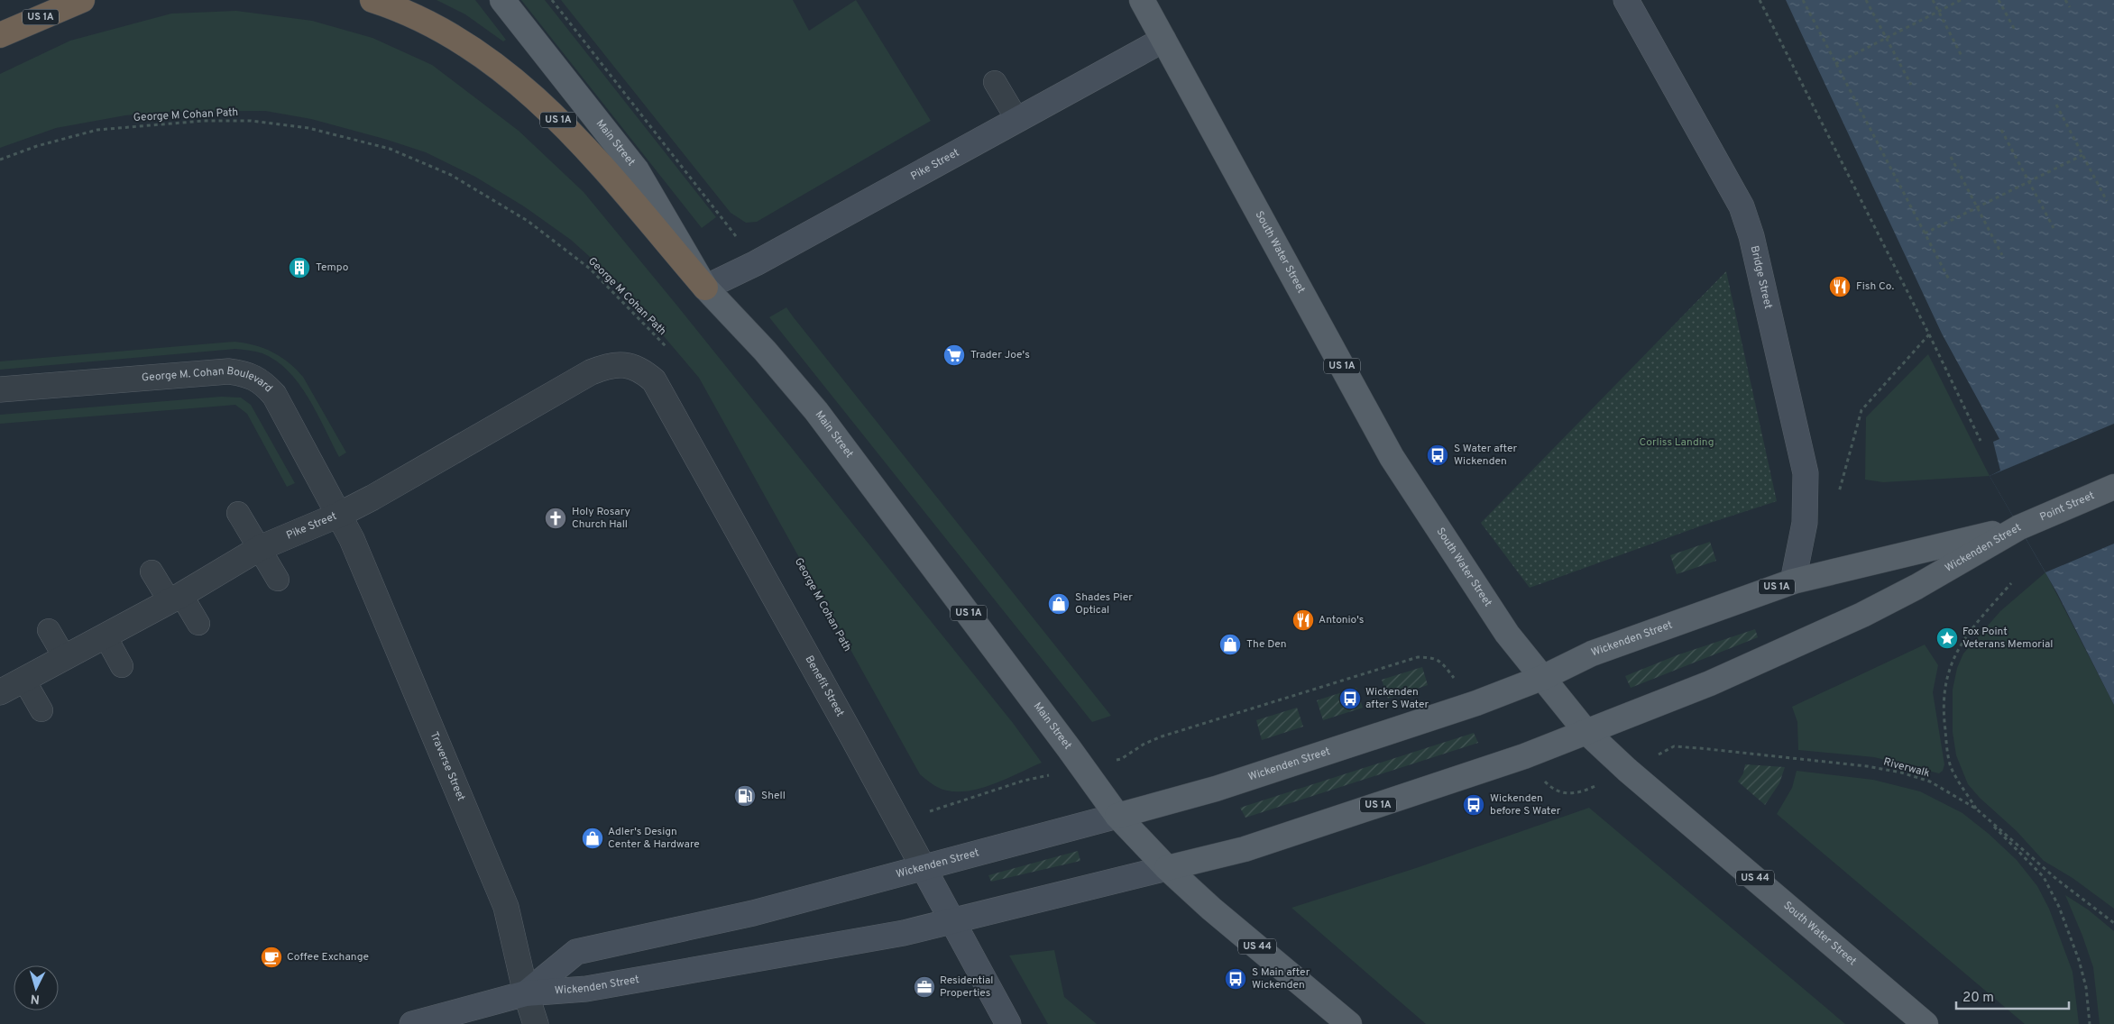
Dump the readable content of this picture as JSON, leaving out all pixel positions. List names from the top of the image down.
{
  "streets": {
    "highway": ["US 1A"],
    "main road": [
      "Main Street",
      "Pike Street",
      "South Water Street",
      "Bridge Street",
      "Point Street",
      "Wickenden Street",
      "Benefit Street",
      "US 44"
    ],
    "street": ["George M. Cohan Boulevard", "Traverse Street"],
    "path": ["George M Cohan Path", "Riverwalk"]
  },
  "crossings": [
    ["US 1A", "Main Street"],
    ["US 1A", "Pike Street"],
    ["Main Street", "Pike Street"],
    ["Main Street", "Wickenden Street"],
    ["Main Street", "US 44"],
    ["Pike Street", "South Water Street"],
    ["Pike Street", "George M. Cohan Boulevard"],
    ["Pike Street", "Benefit Street"],
    ["Pike Street", "Traverse Street"],
    ["South Water Street", "Wickenden Street"],
    ["Bridge Street", "Wickenden Street"],
    ["George M. Cohan Boulevard", "Traverse Street"],
    ["Point Street", "Wickenden Street"],
    ["Wickenden Street", "Benefit Street"],
    ["Wickenden Street", "Traverse Street"],
    ["Wickenden Street", "US 44"]
  ],
  "parks": ["Corliss Landing"],
  "places": {
    "building": ["Tempo"],
    "restaurant": ["Fish Co.", "Antonio's"],
    "supermarket": ["Trader Joe's"],
    "bus stop": [
      "S Water after Wickenden",
      "Wickenden after S Water",
      "Wickenden before S Water",
      "S Main after Wickenden"
    ],
    "church": ["Holy Rosary Church Hall"],
    "shop": ["Shades Pier Optical", "The Den", "Adler's Design Center & Hardware"],
    "place": ["Fox Point Veterans Memorial"],
    "fuel station": ["Shell"],
    "cafe": ["Coffee Exchange"],
    "office": ["Residential Properties"]
  },
  "scale_bar": "20 m",
  "north": "bottom"
}
